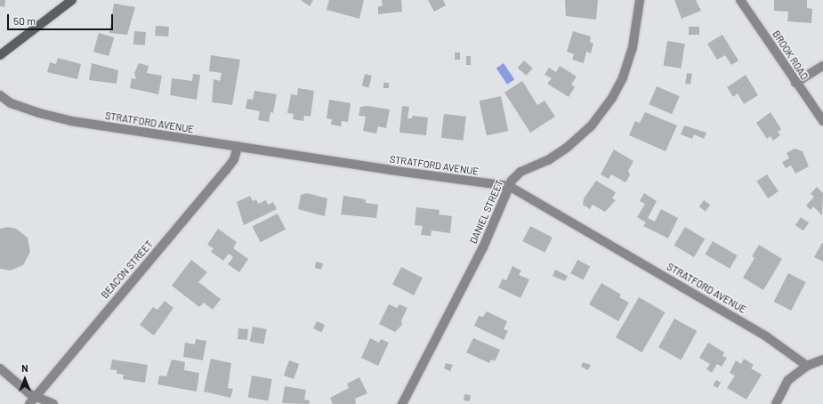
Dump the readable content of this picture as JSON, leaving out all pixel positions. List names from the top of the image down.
{
  "streets": {
    "street": [
      "BROOK ROAD",
      "STRATFORD AVENUE",
      "DANIEL STREET",
      "BEACON STREET"
    ]
  },
  "crossings": [
    ["STRATFORD AVENUE", "DANIEL STREET"],
    ["STRATFORD AVENUE", "BEACON STREET"]
  ],
  "scale_bar": "50 m",
  "north": "top"
}
